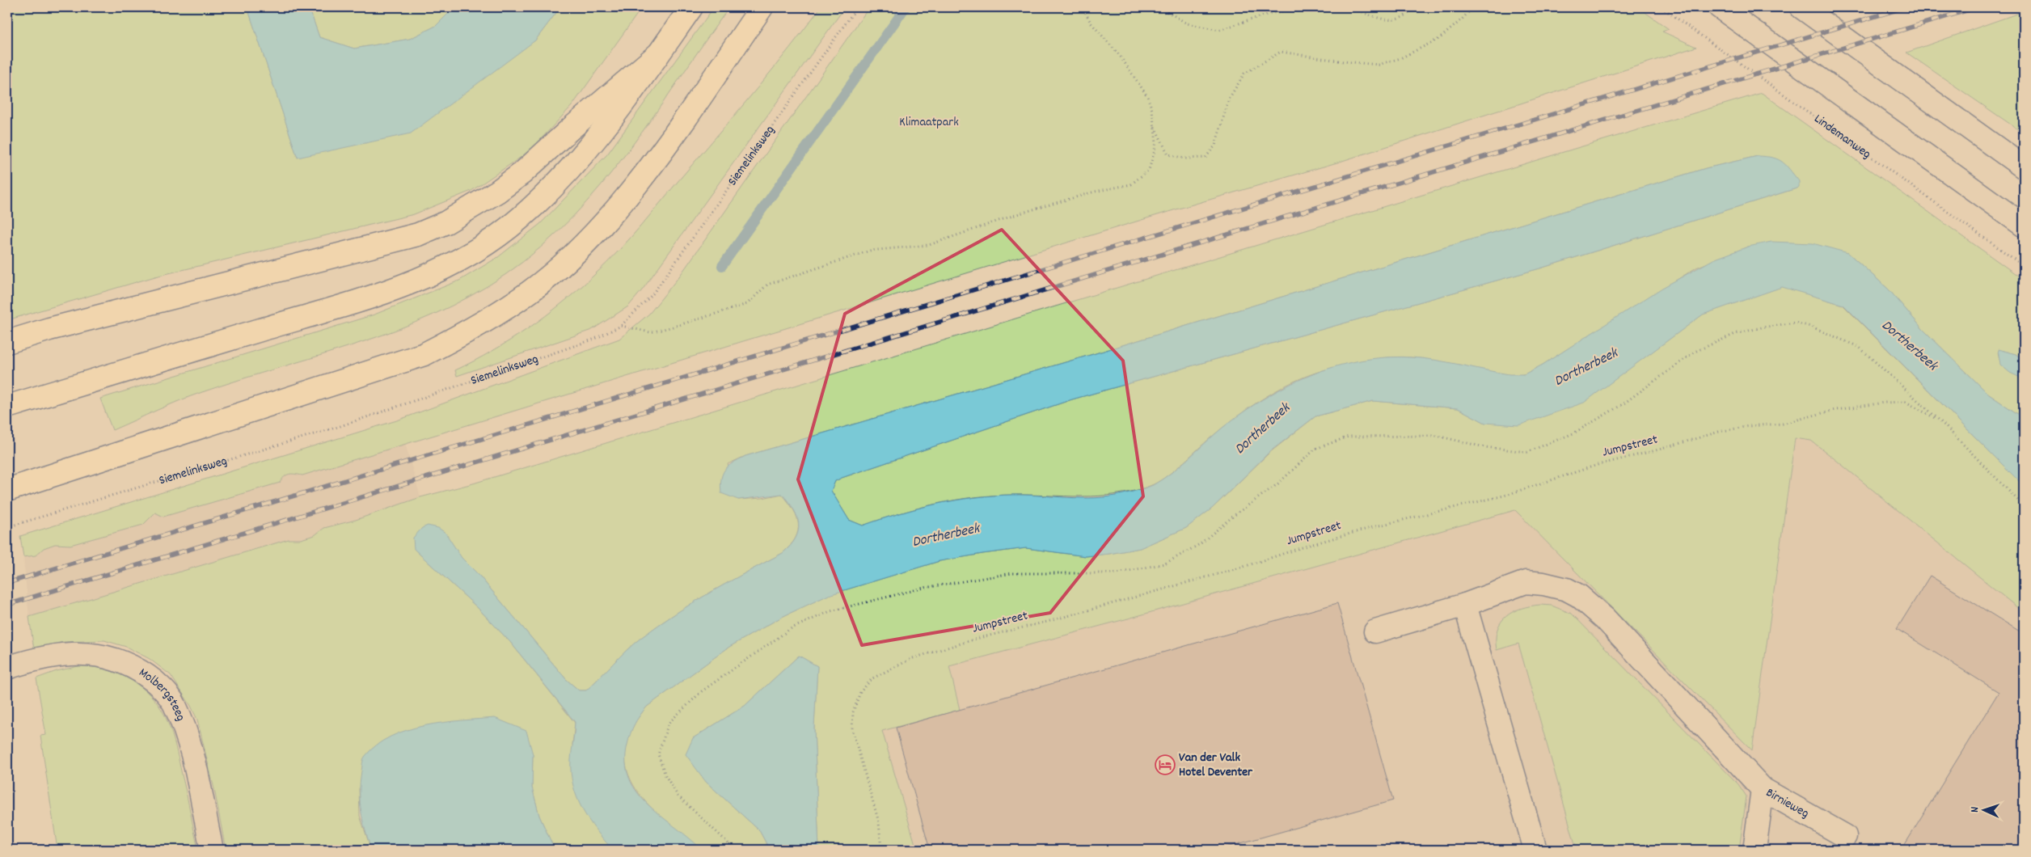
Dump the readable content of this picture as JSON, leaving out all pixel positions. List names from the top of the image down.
{
  "streets": {
    "street": ["Molbergsteeg", "Birnieweg"],
    "path": ["Lindemanweg", "Siemelinksweg", "Jumpstreet"]
  },
  "water": ["Dortherbeek"],
  "parks": ["Klimaatpark"],
  "places": {
    "hotel": ["Van der Valk Hotel Deventer"]
  },
  "north": "left"
}
